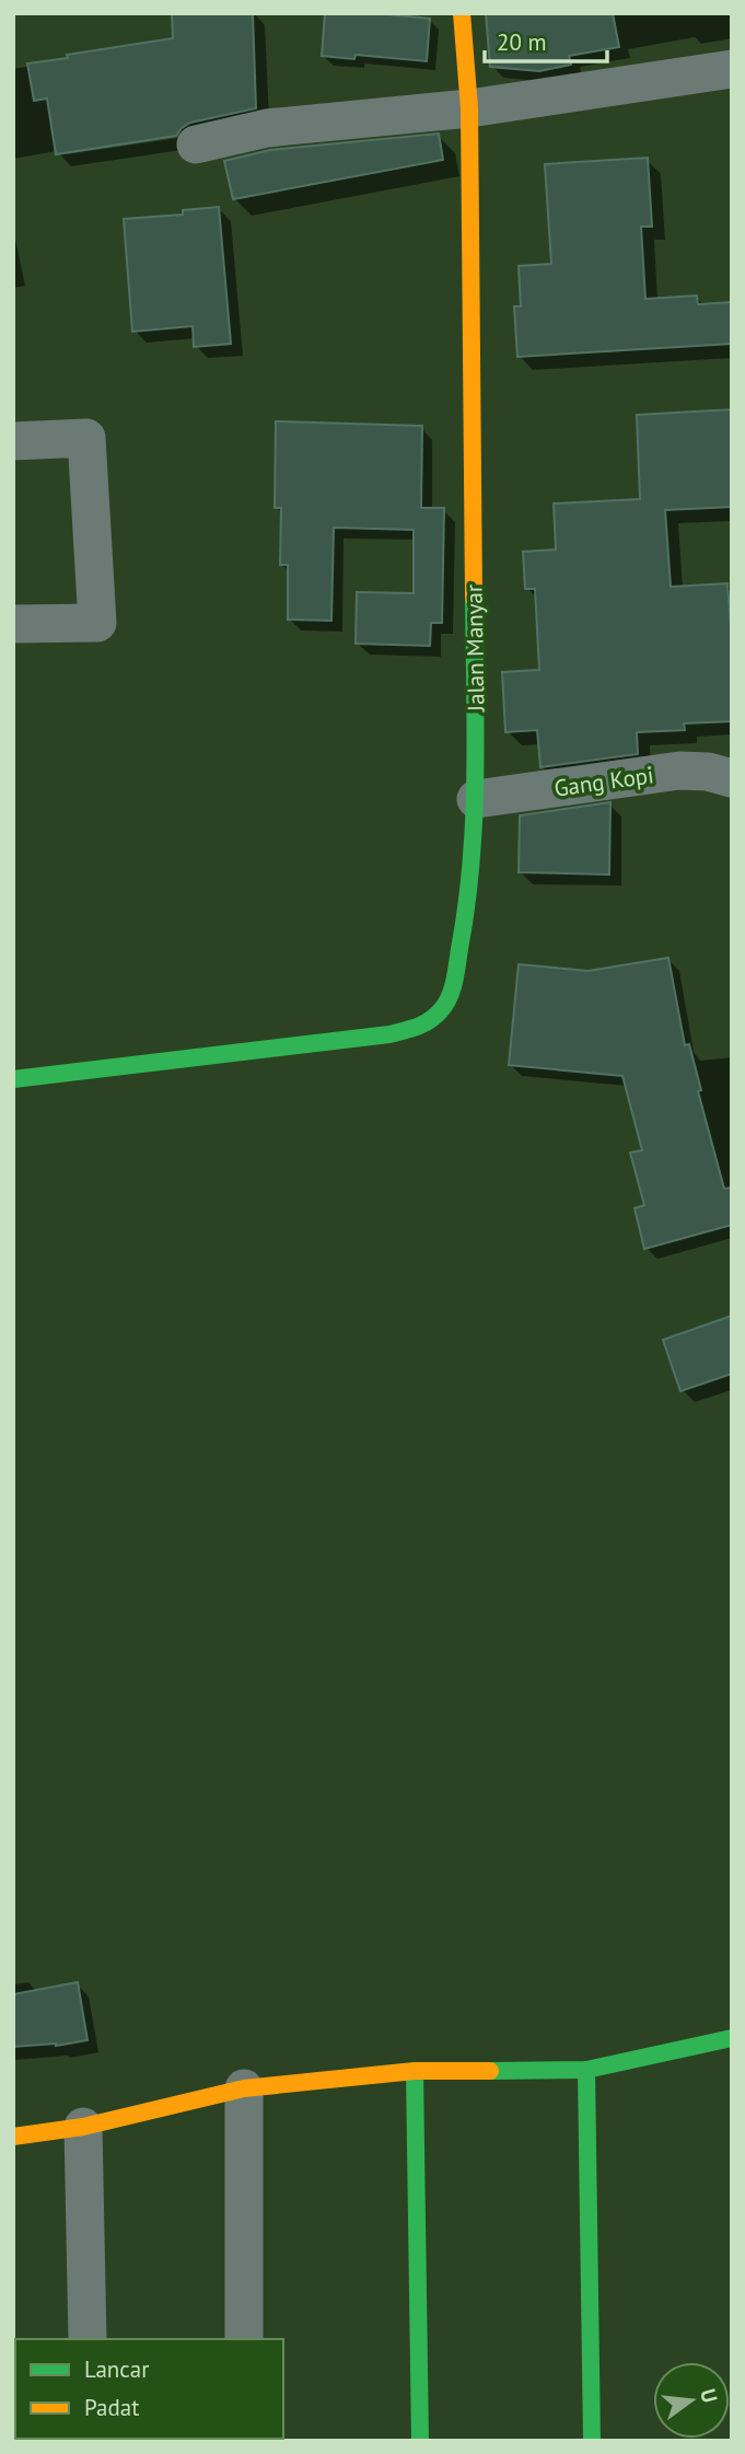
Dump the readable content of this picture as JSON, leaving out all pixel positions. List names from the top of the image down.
{
  "streets": {
    "street": ["Jalan Manyar", "Gang Kopi"]
  },
  "crossings": [
    ["Jalan Manyar", "Gang Kopi"]
  ],
  "legend": ["Lancar", "Padat"],
  "scale_bar": "20 m",
  "north": "right"
}
